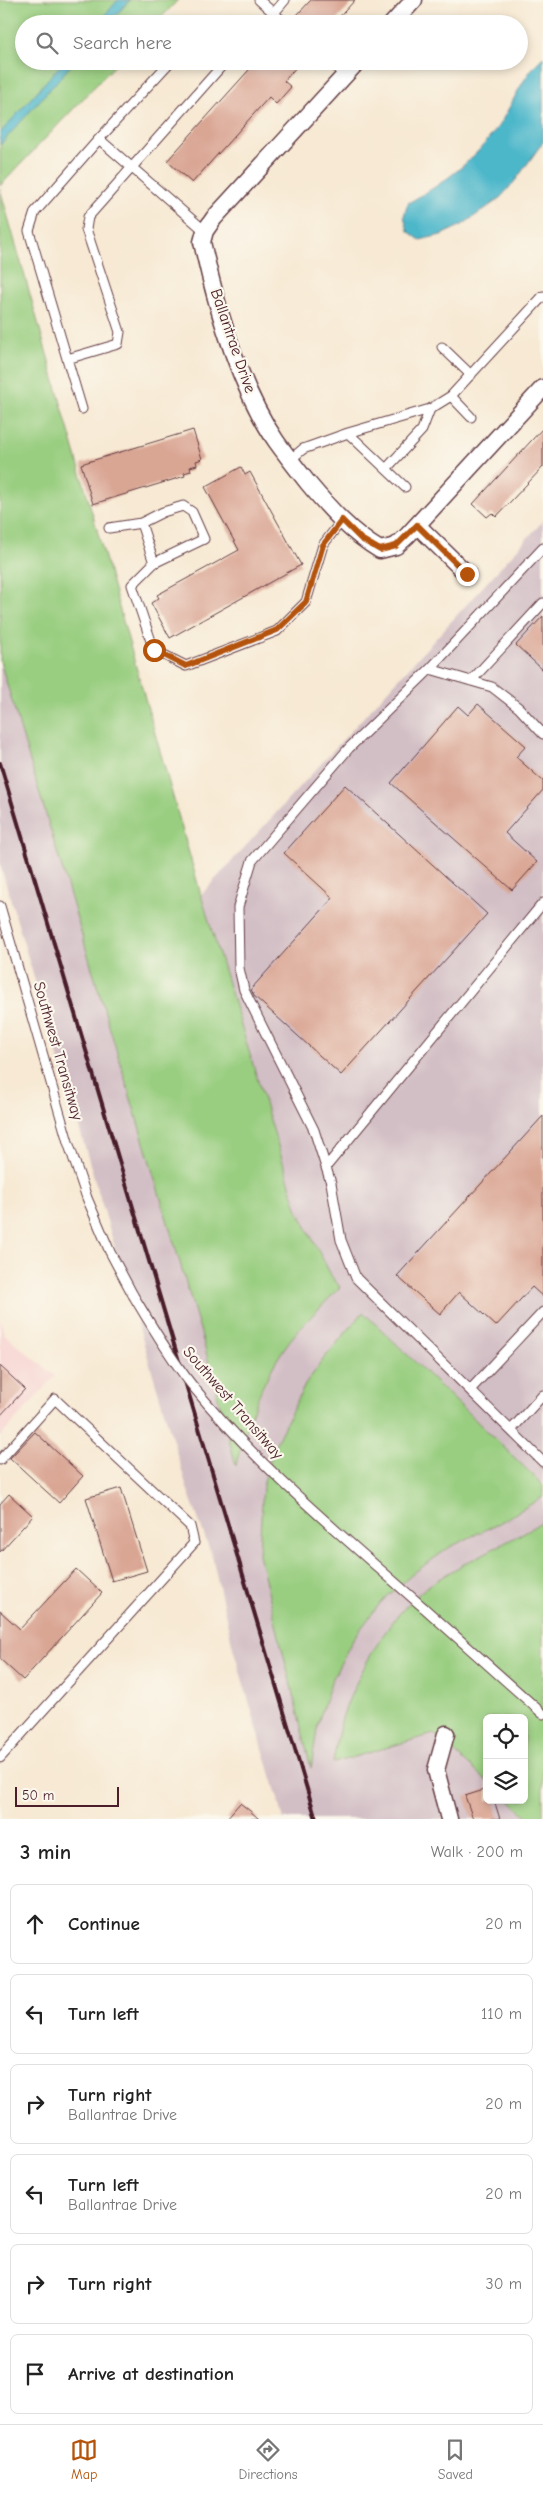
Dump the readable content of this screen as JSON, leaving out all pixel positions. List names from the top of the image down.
{
  "streets": {
    "street": ["Ballantrae Drive"],
    "lane": ["Southwest Transitway"]
  },
  "scale_bar": "50 m",
  "page": {
    "search": "Search here",
    "scale": "50 m",
    "heading": ["3 min", "Walk · 200 m"],
    "list": [
      ["Continue", "20 m"],
      ["Turn left", "110 m"],
      ["Turn right", "Ballantrae Drive", "20 m"],
      ["Turn left", "Ballantrae Drive", "20 m"],
      ["Turn right", "30 m"],
      "Arrive at destination"
    ],
    "nav": ["Map", "Directions", "Saved"]
  }
}
